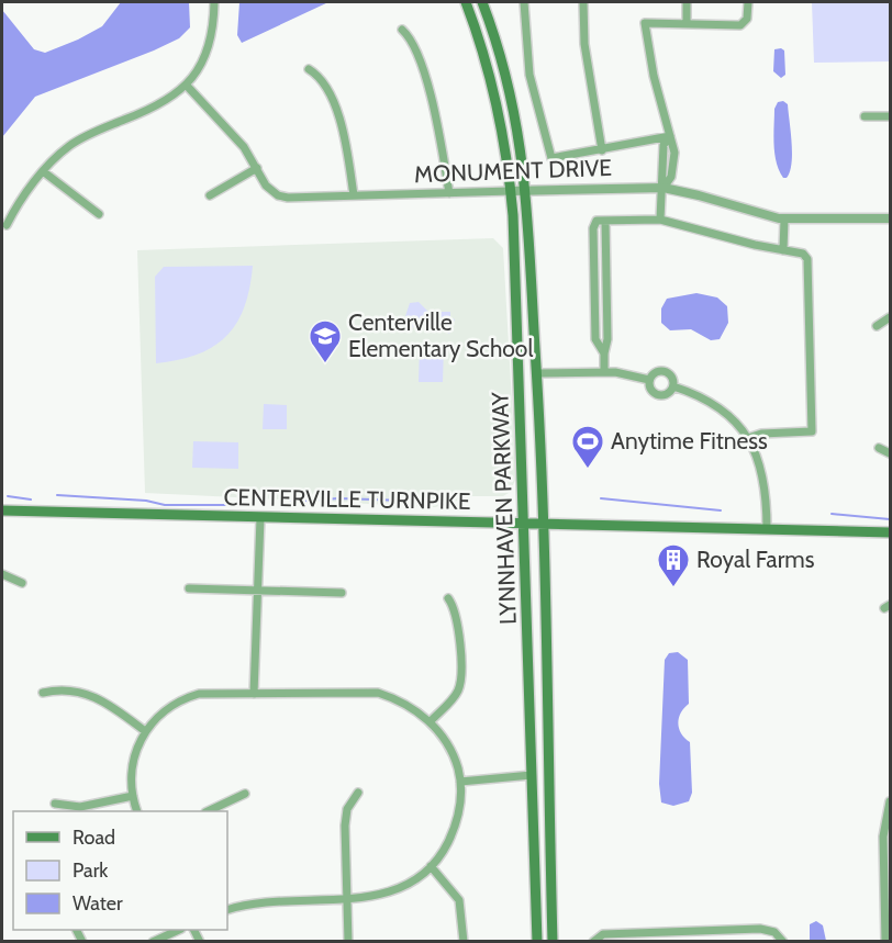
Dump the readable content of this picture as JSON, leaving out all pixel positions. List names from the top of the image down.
{
  "streets": {
    "main road": ["CENTERVILLE TURNPIKE", "LYNNHAVEN PARKWAY"],
    "street": ["MONUMENT DRIVE"]
  },
  "crossings": [
    ["MONUMENT DRIVE", "LYNNHAVEN PARKWAY"],
    ["CENTERVILLE TURNPIKE", "LYNNHAVEN PARKWAY"]
  ],
  "places": {
    "school or university": ["Centerville Elementary School"],
    "sports": ["Anytime Fitness"],
    "building": ["Royal Farms"]
  },
  "legend": ["Road", "Park", "Water"]
}
